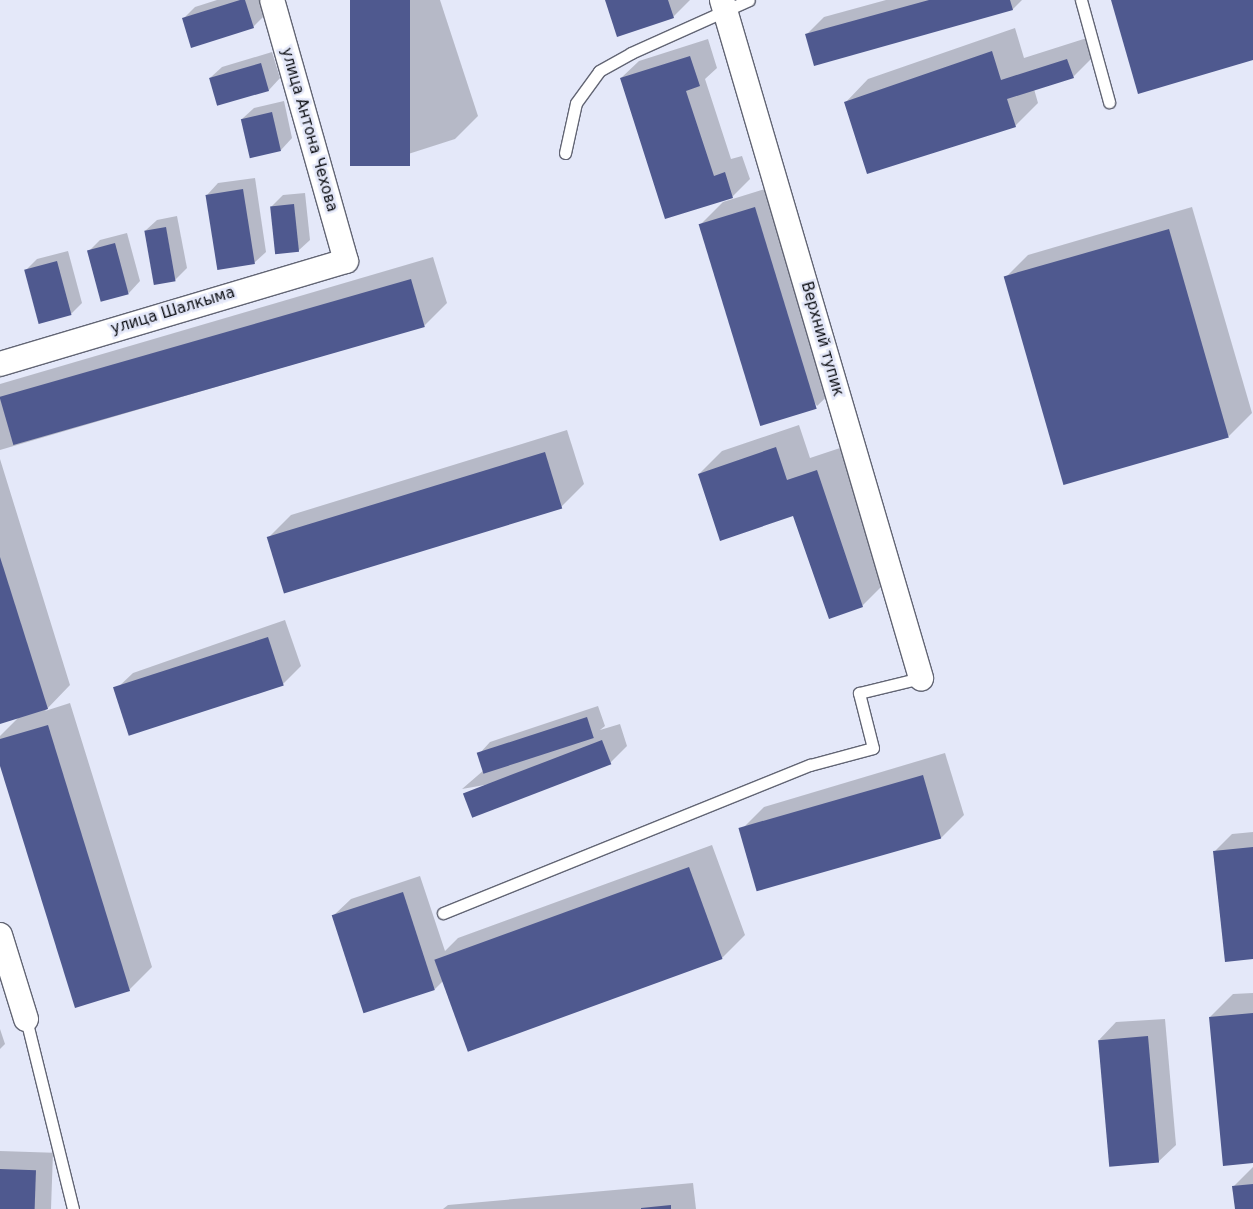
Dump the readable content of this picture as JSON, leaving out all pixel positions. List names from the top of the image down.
{
  "streets": {
    "street": ["улица Антона Чехова", "улица Шалкыма", "Верхний тупик"]
  },
  "crossings": [
    ["улица Антона Чехова", "улица Шалкыма"]
  ]
}
